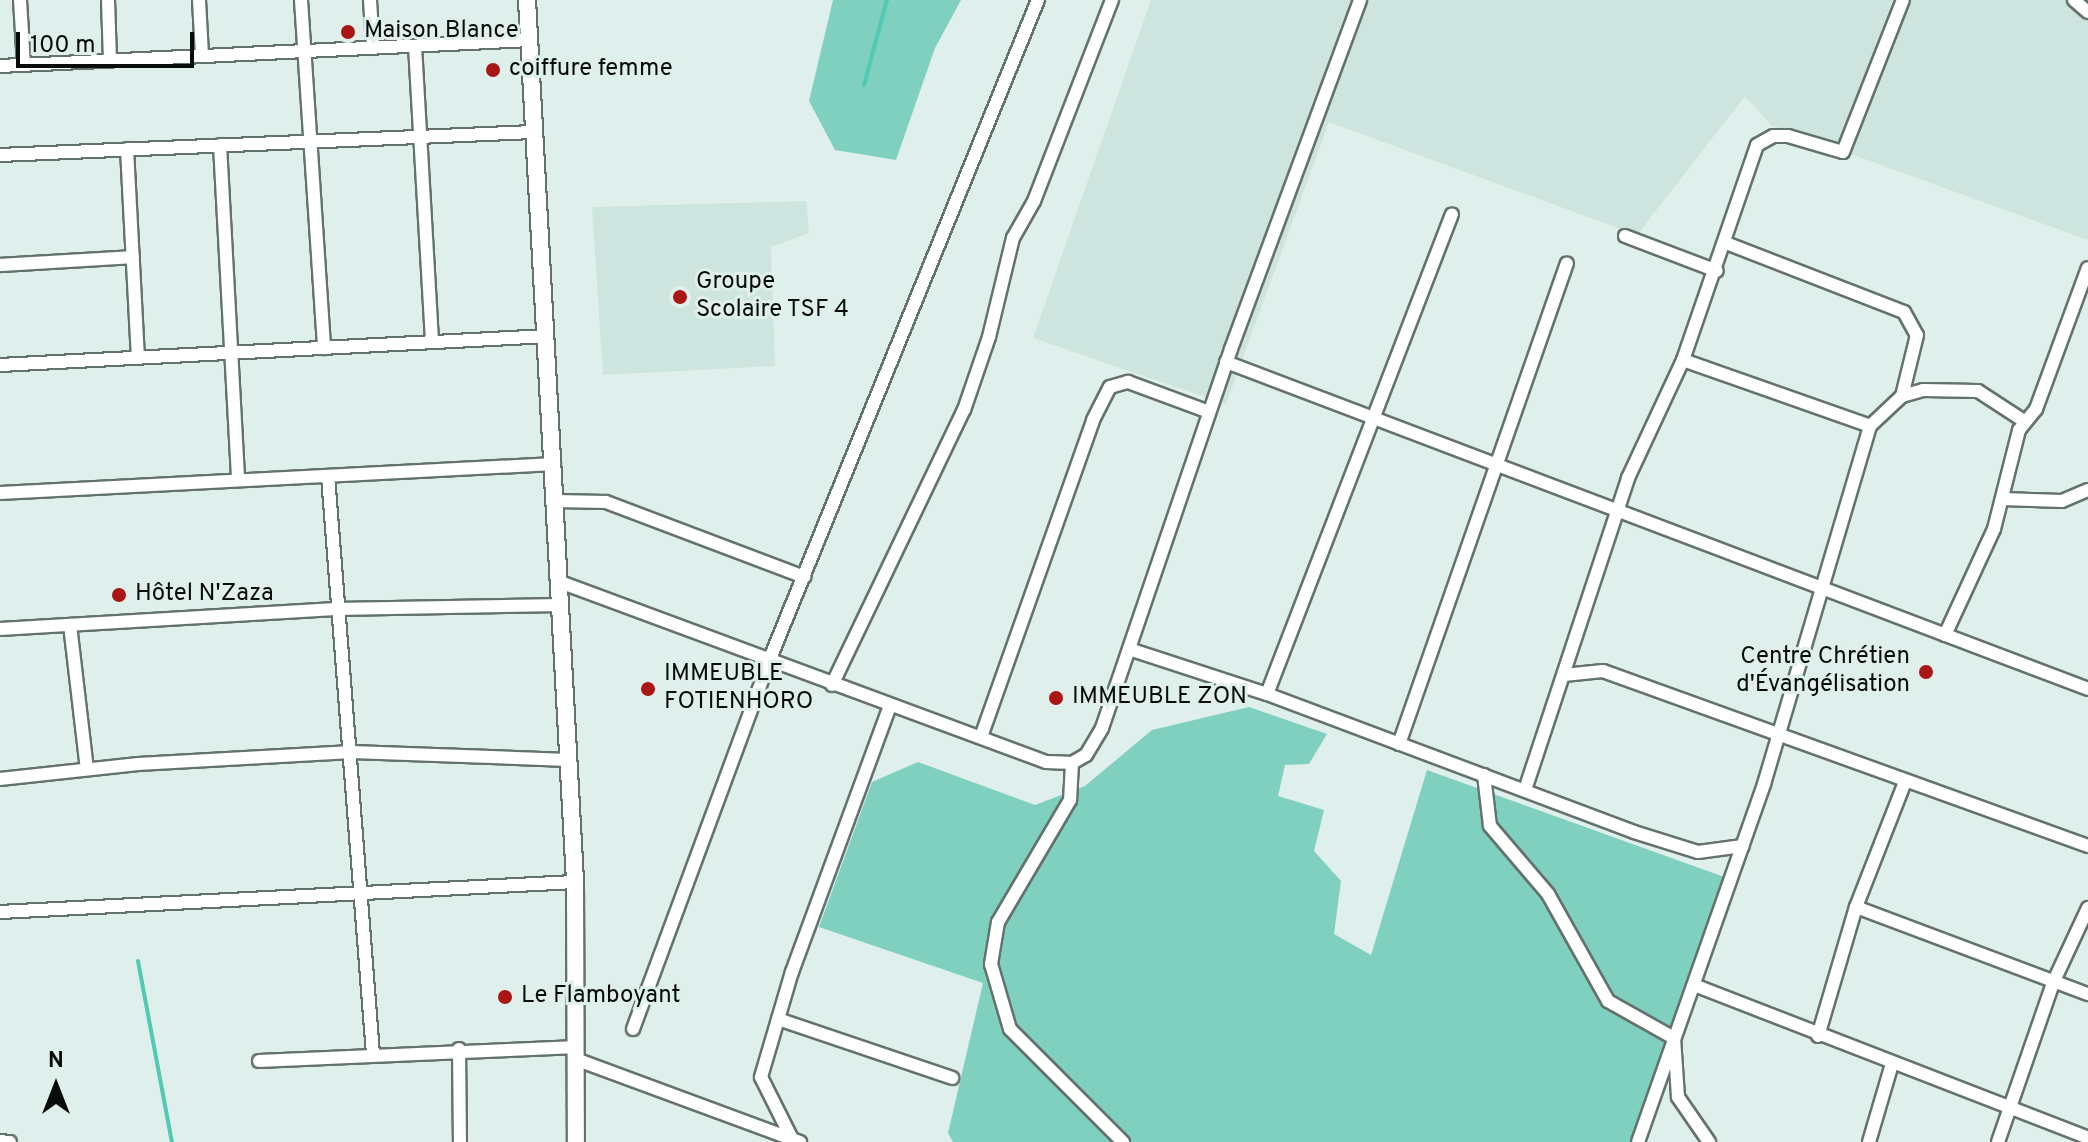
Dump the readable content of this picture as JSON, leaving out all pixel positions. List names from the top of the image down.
{
  "places": [
    "Maison Blance",
    "coiffure femme",
    "Groupe Scolaire TSF 4",
    "Hôtel N'Zaza",
    "Centre Chrétien d'Évangélisation",
    "IMMEUBLE FOTIENHORO",
    "IMMEUBLE ZON",
    "Le Flamboyant"
  ],
  "scale_bar": "100 m",
  "north": "top"
}
